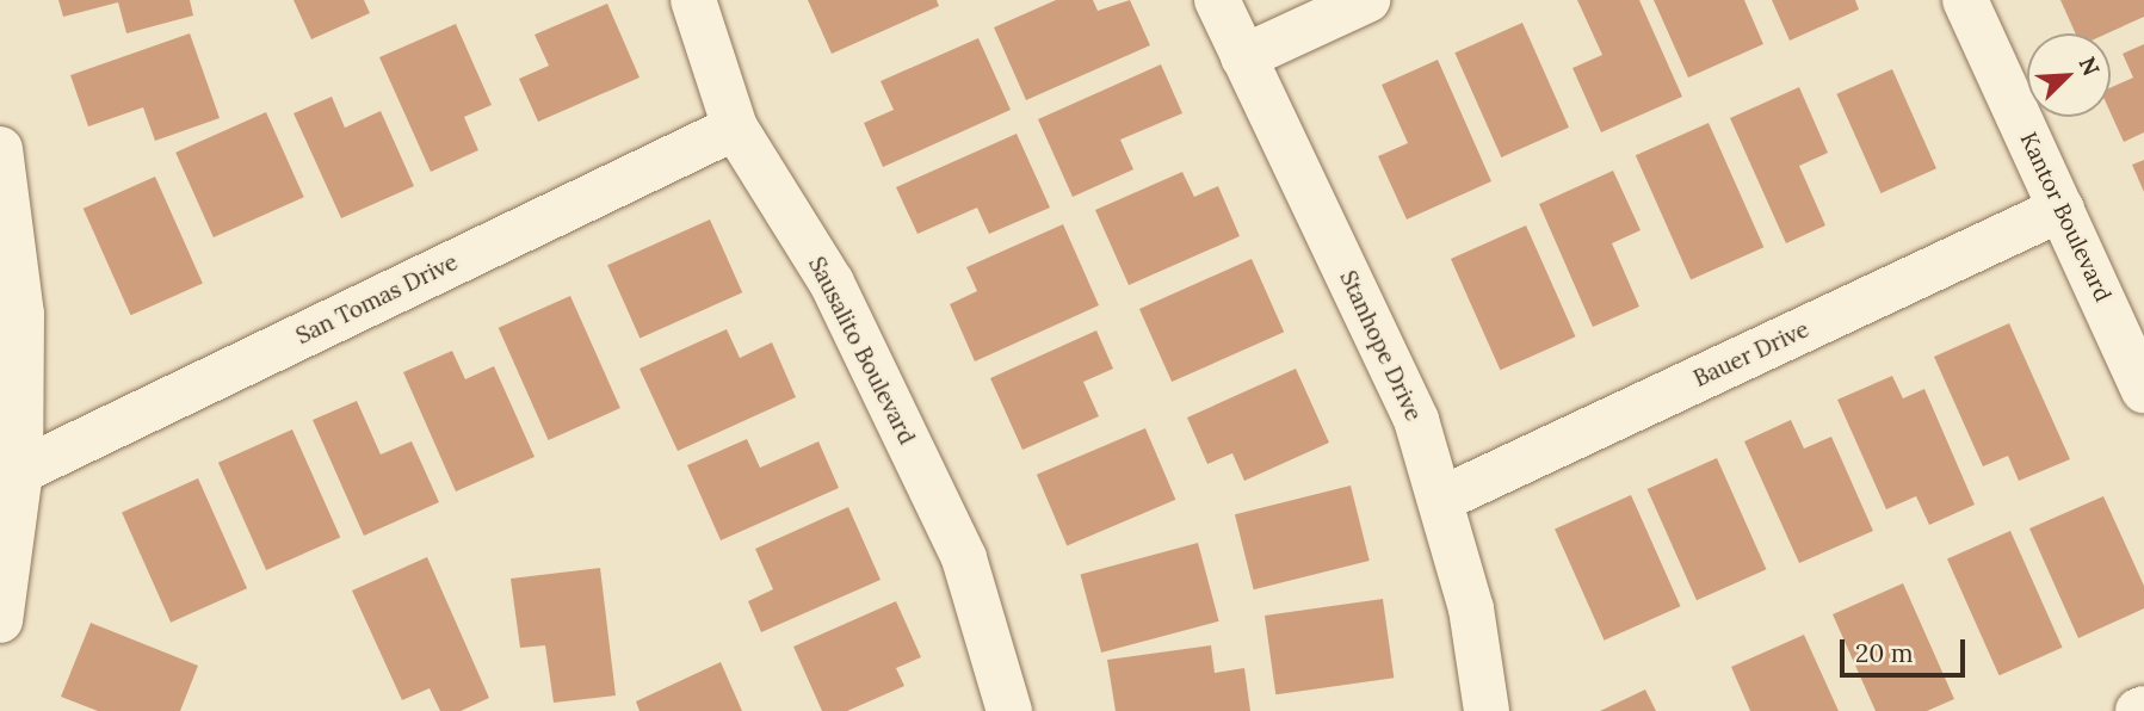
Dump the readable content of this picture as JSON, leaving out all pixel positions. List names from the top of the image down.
{
  "streets": {
    "street": [
      "Kantor Boulevard",
      "San Tomas Drive",
      "Stanhope Drive",
      "Sausalito Boulevard",
      "Bauer Drive"
    ]
  },
  "crossings": [
    ["Kantor Boulevard", "Bauer Drive"],
    ["San Tomas Drive", "Sausalito Boulevard"],
    ["Stanhope Drive", "Bauer Drive"]
  ],
  "scale_bar": "20 m",
  "north": "top right"
}
